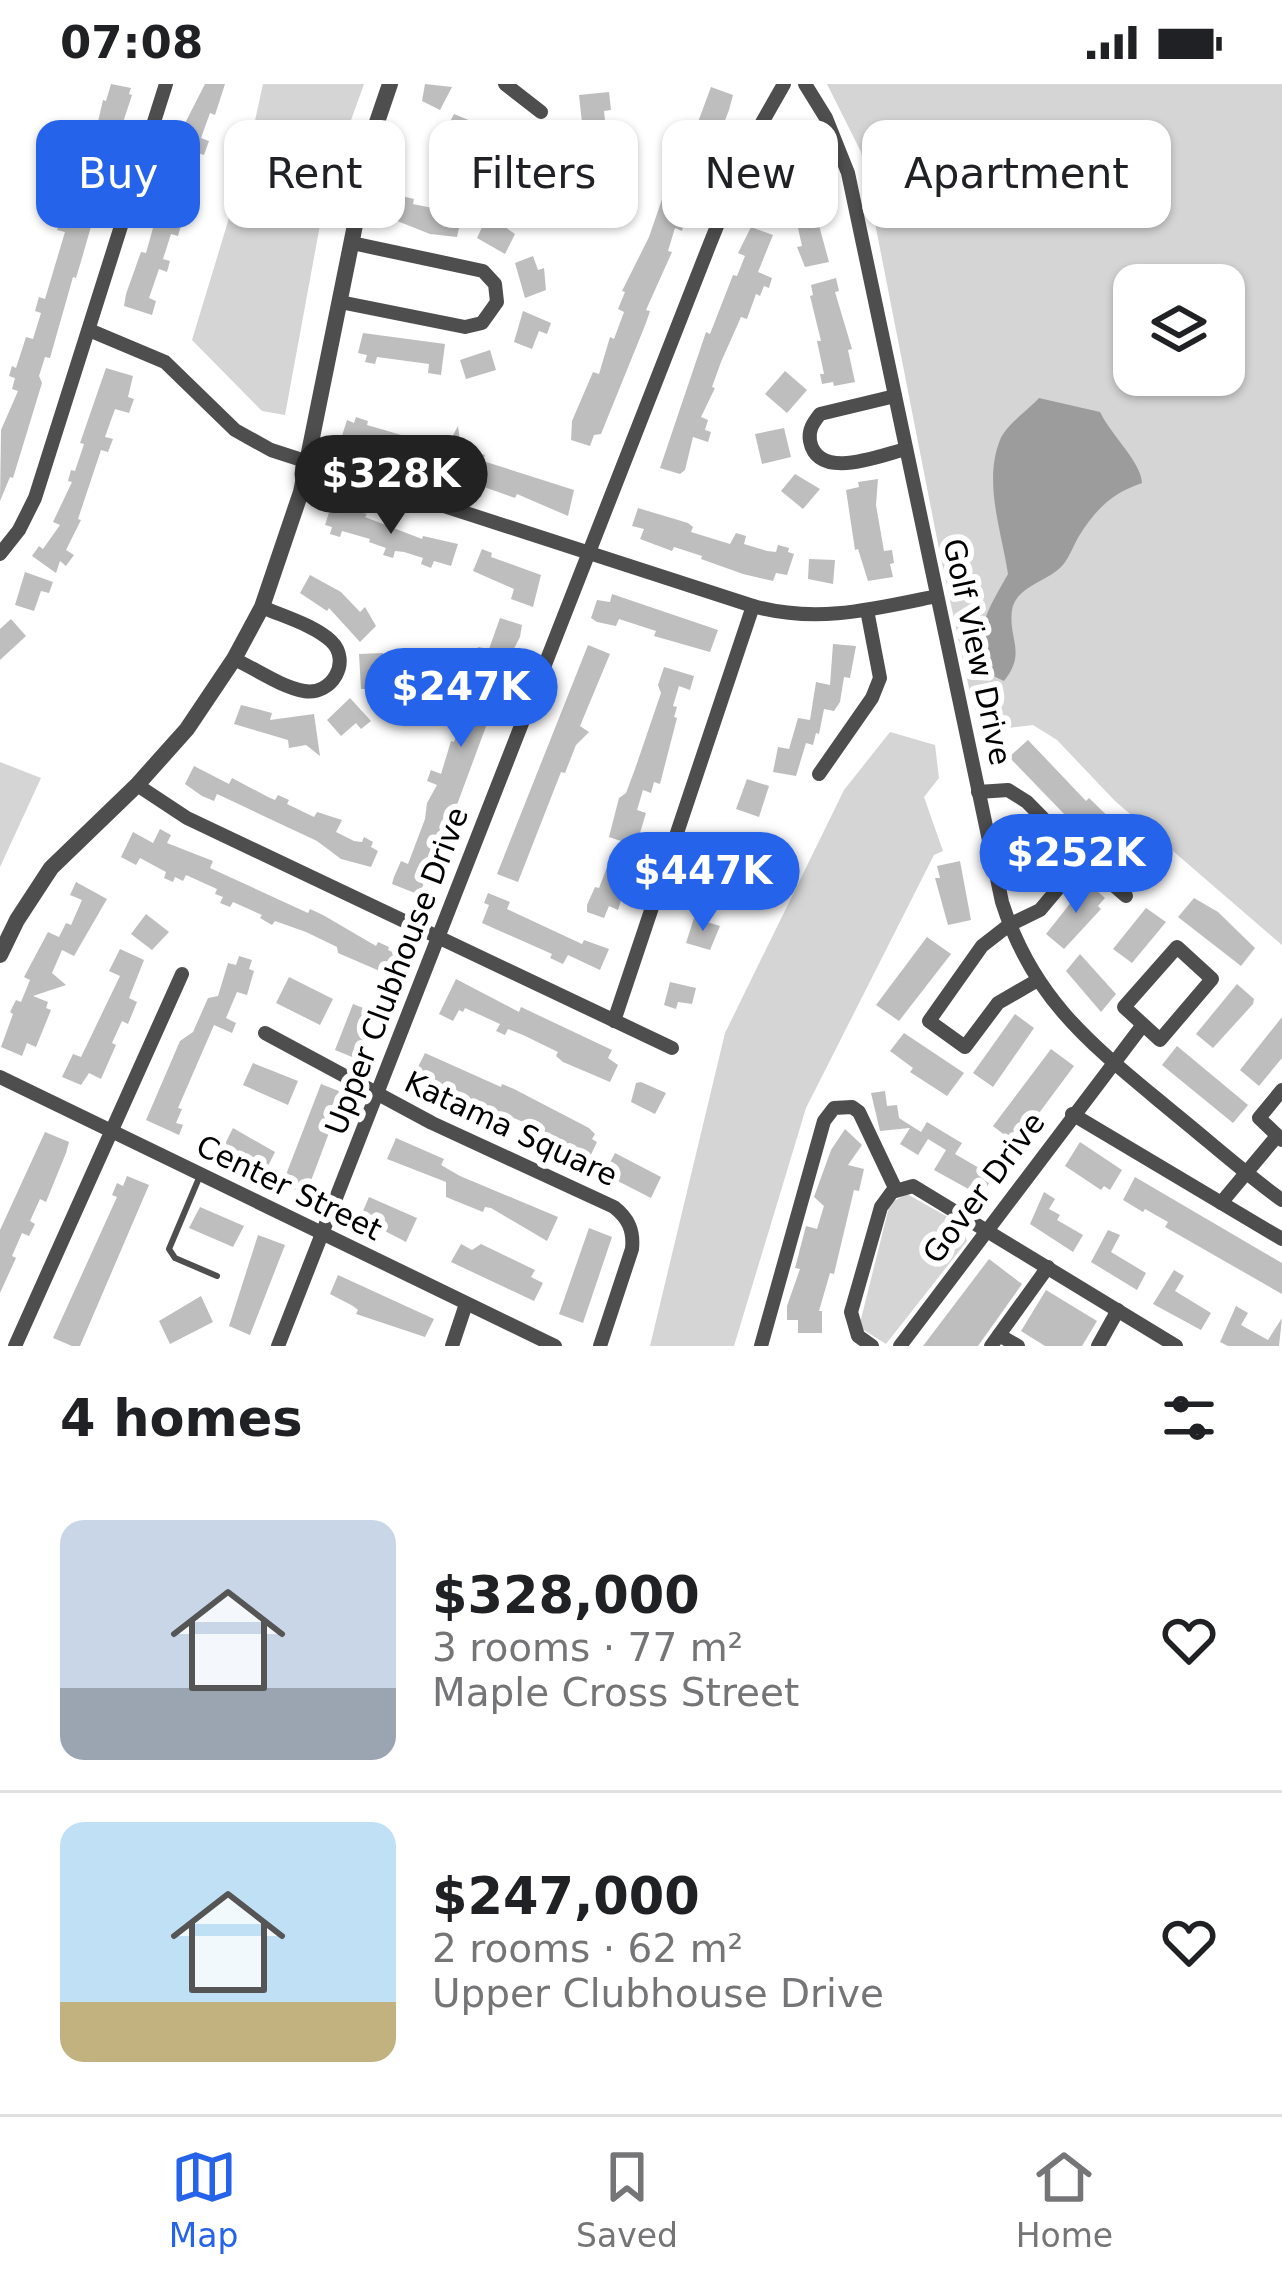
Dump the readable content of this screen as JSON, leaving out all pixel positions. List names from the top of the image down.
{
  "streets": {
    "street": [
      "Golf View Drive",
      "Upper Clubhouse Drive",
      "Katama Square",
      "Center Street",
      "Gover Drive"
    ]
  },
  "crossings": [
    ["Golf View Drive", "Gover Drive"],
    ["Upper Clubhouse Drive", "Katama Square"],
    ["Upper Clubhouse Drive", "Center Street"]
  ],
  "page": {
    "status": "07:08",
    "chip": [
      "Buy",
      "Rent",
      "Filters",
      "New",
      "Apartment"
    ],
    "price": [
      "$328K",
      "$247K",
      "$252K",
      "$447K"
    ],
    "heading": "4 homes",
    "list": [
      {
        "name": "$328,000",
        "note": "3 rooms · 77 m² · Maple Cross Street"
      },
      {
        "name": "$247,000",
        "note": "2 rooms · 62 m² · Upper Clubhouse Drive"
      }
    ],
    "tabs": ["Map", "Saved", "Home"]
  }
}
